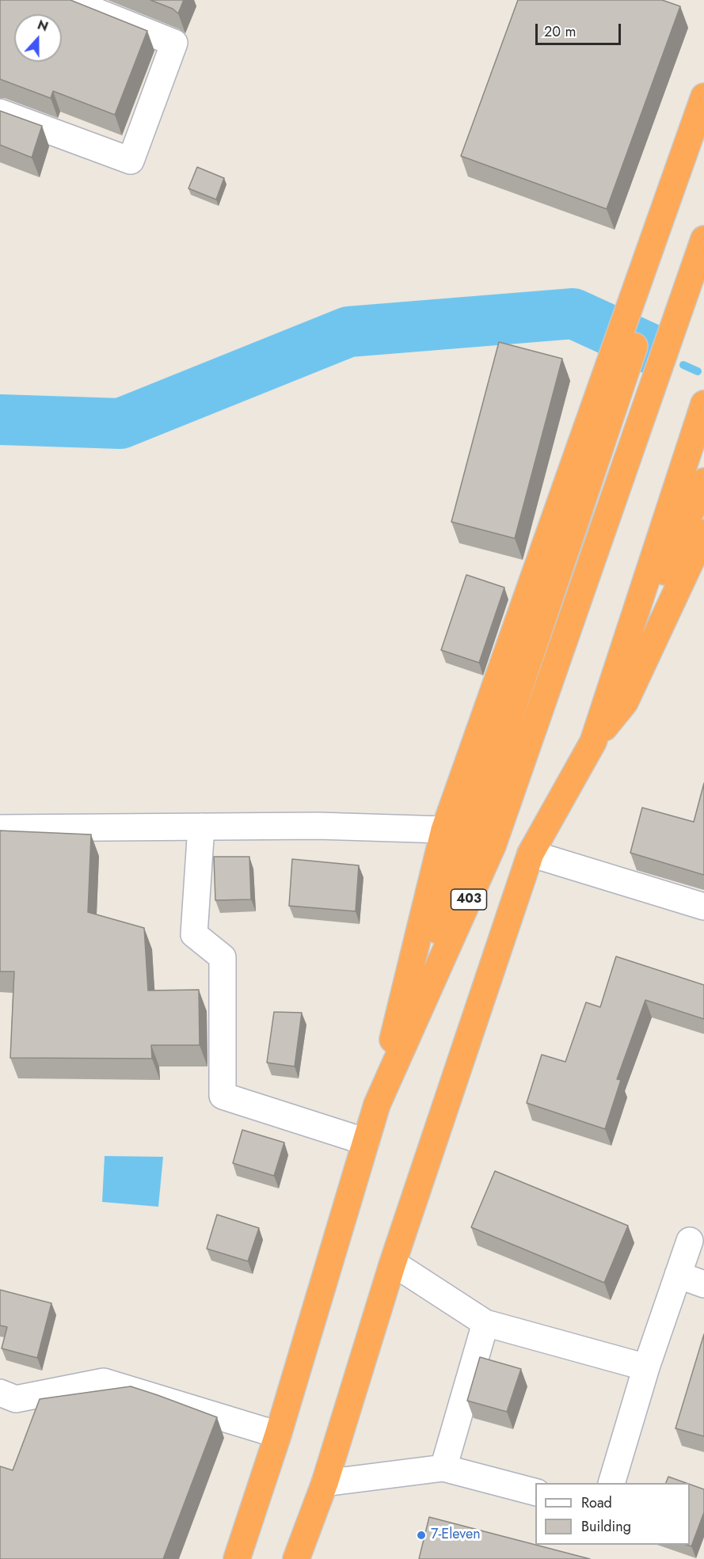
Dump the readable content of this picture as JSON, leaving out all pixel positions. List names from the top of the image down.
{
  "streets": {
    "highway": ["403"]
  },
  "places": ["7-Eleven"],
  "legend": ["Road", "Building"],
  "scale_bar": "20 m",
  "north": "top"
}
